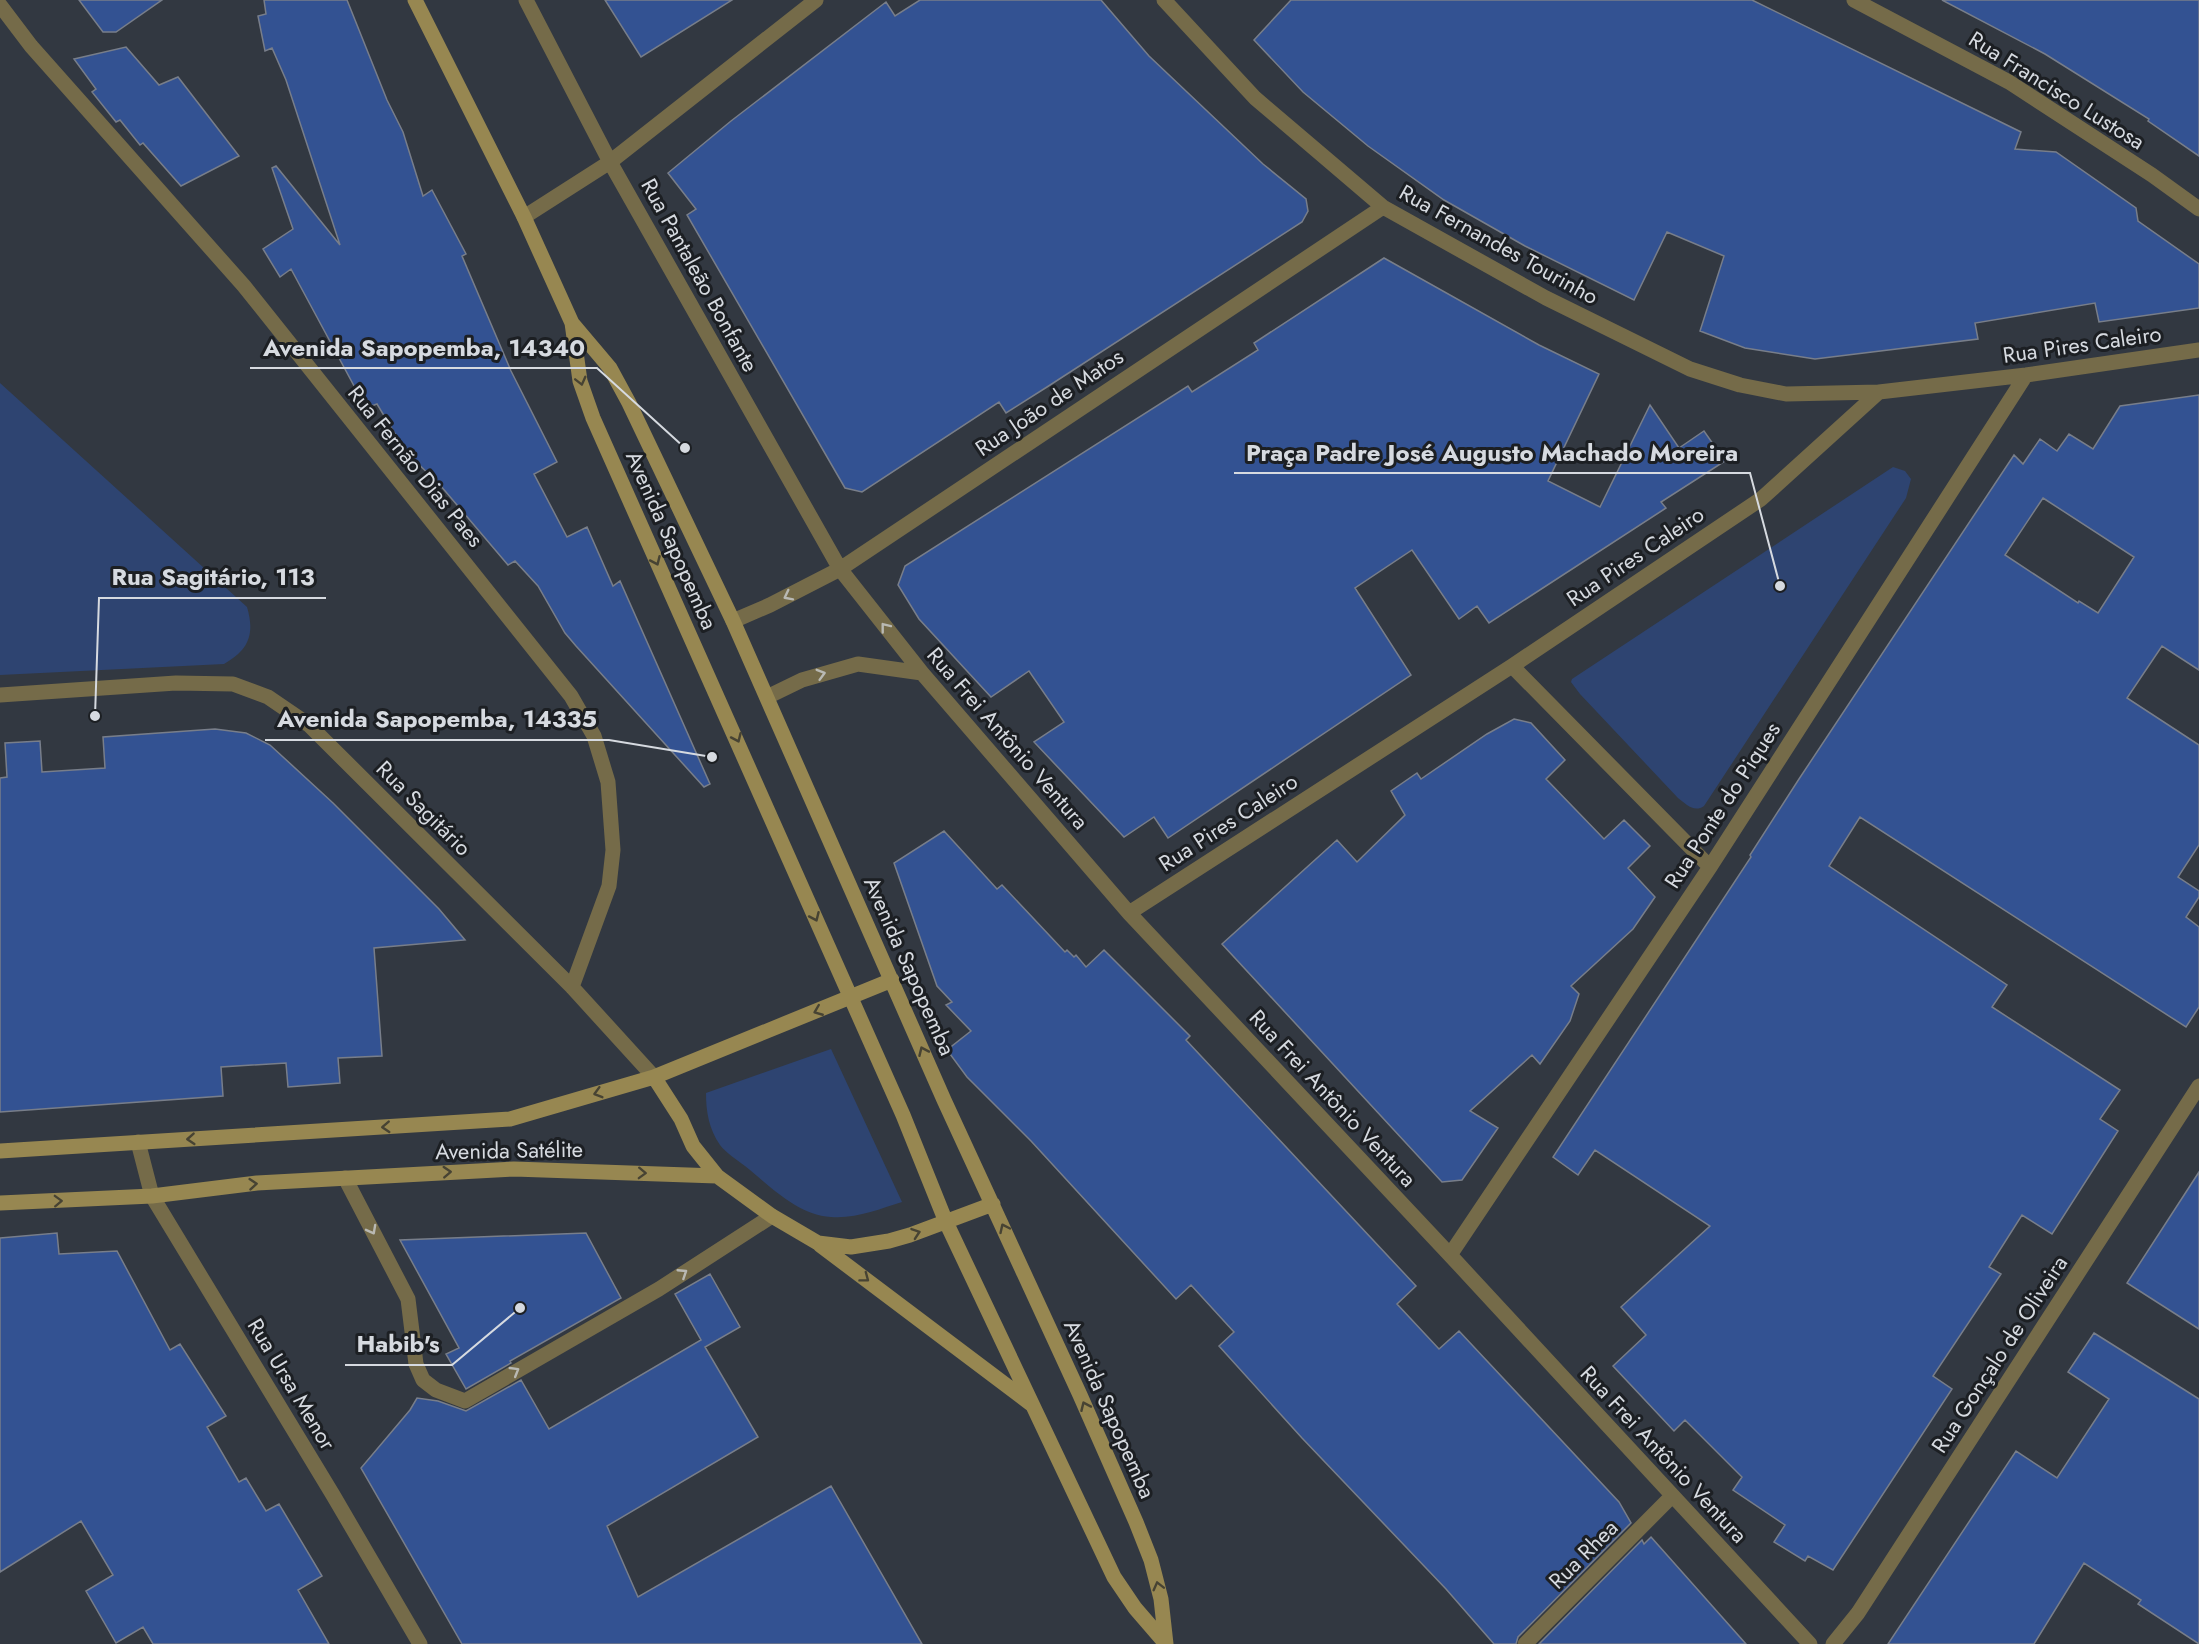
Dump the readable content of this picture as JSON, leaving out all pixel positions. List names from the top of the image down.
{
  "streets": {
    "main road": ["Avenida Sapopemba", "Avenida Satélite"],
    "street": [
      "Rua Francisco Lustosa",
      "Rua Fernandes Tourinho",
      "Rua Pantaleão Bonfante",
      "Rua Pires Caleiro",
      "Rua João de Matos",
      "Rua Fernão Dias Paes",
      "Rua Frei Antônio Ventura",
      "Rua Ponte do Piques",
      "Rua Sagitário",
      "Rua Gonçalo de Oliveira",
      "Rua Ursa Menor",
      "Rua Rhea"
    ]
  },
  "crossings": [
    ["Rua Fernandes Tourinho", "Rua Pires Caleiro"],
    ["Rua Fernandes Tourinho", "Rua João de Matos"],
    ["Rua Pantaleão Bonfante", "Rua João de Matos"],
    ["Rua Pantaleão Bonfante", "Rua Frei Antônio Ventura"],
    ["Rua Pires Caleiro", "Rua Frei Antônio Ventura"],
    ["Rua Pires Caleiro", "Rua Ponte do Piques"],
    ["Rua João de Matos", "Avenida Sapopemba"],
    ["Rua João de Matos", "Rua Frei Antônio Ventura"],
    ["Rua Fernão Dias Paes", "Rua Sagitário"],
    ["Avenida Sapopemba", "Avenida Satélite"],
    ["Rua Frei Antônio Ventura", "Rua Ponte do Piques"],
    ["Rua Frei Antônio Ventura", "Rua Rhea"],
    ["Rua Sagitário", "Avenida Satélite"],
    ["Avenida Satélite", "Rua Ursa Menor"]
  ],
  "places": [
    "Avenida Sapopemba, 14340",
    "Praça Padre José Augusto Machado Moreira",
    "Rua Sagitário, 113",
    "Avenida Sapopemba, 14335",
    "Habib's"
  ]
}
